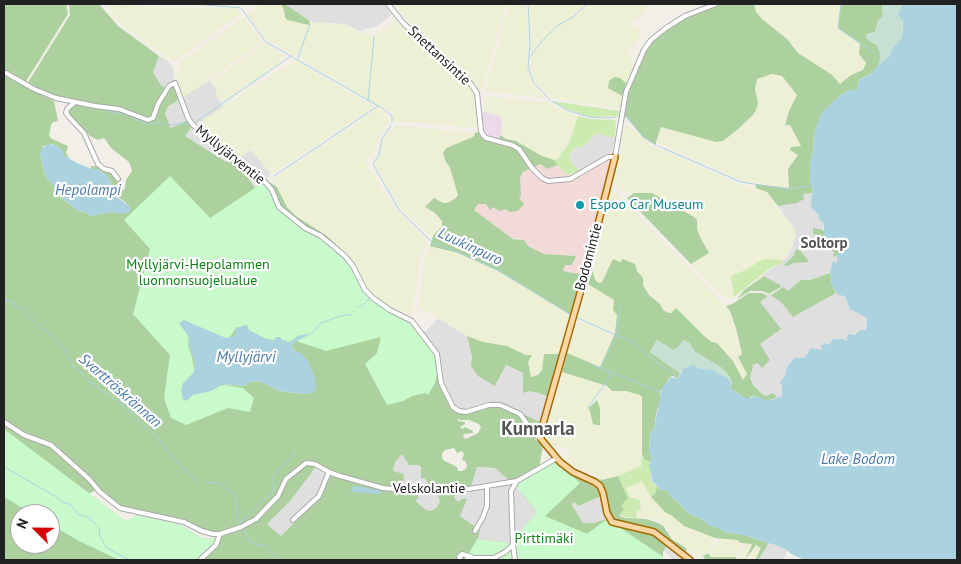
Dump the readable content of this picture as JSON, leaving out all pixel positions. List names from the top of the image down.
{
  "streets": {
    "main road": ["Bodomintie"],
    "street": ["Snettansintie", "Myllyjärventie", "Velskolantie"]
  },
  "crossings": [
    ["Snettansintie", "Bodomintie"],
    ["Myllyjärventie", "Bodomintie"]
  ],
  "districts": ["Soltorp", "Kunnarla"],
  "water": [
    "Hepolampi",
    "Luukinpuro",
    "Myllyjärvi",
    "Svartträskrännan",
    "Lake Bodom"
  ],
  "parks": ["Myllyjärvi-Hepolammen luonnonsuojelualue", "Pirttimäki"],
  "places": ["Espoo Car Museum"],
  "north": "top left"
}
